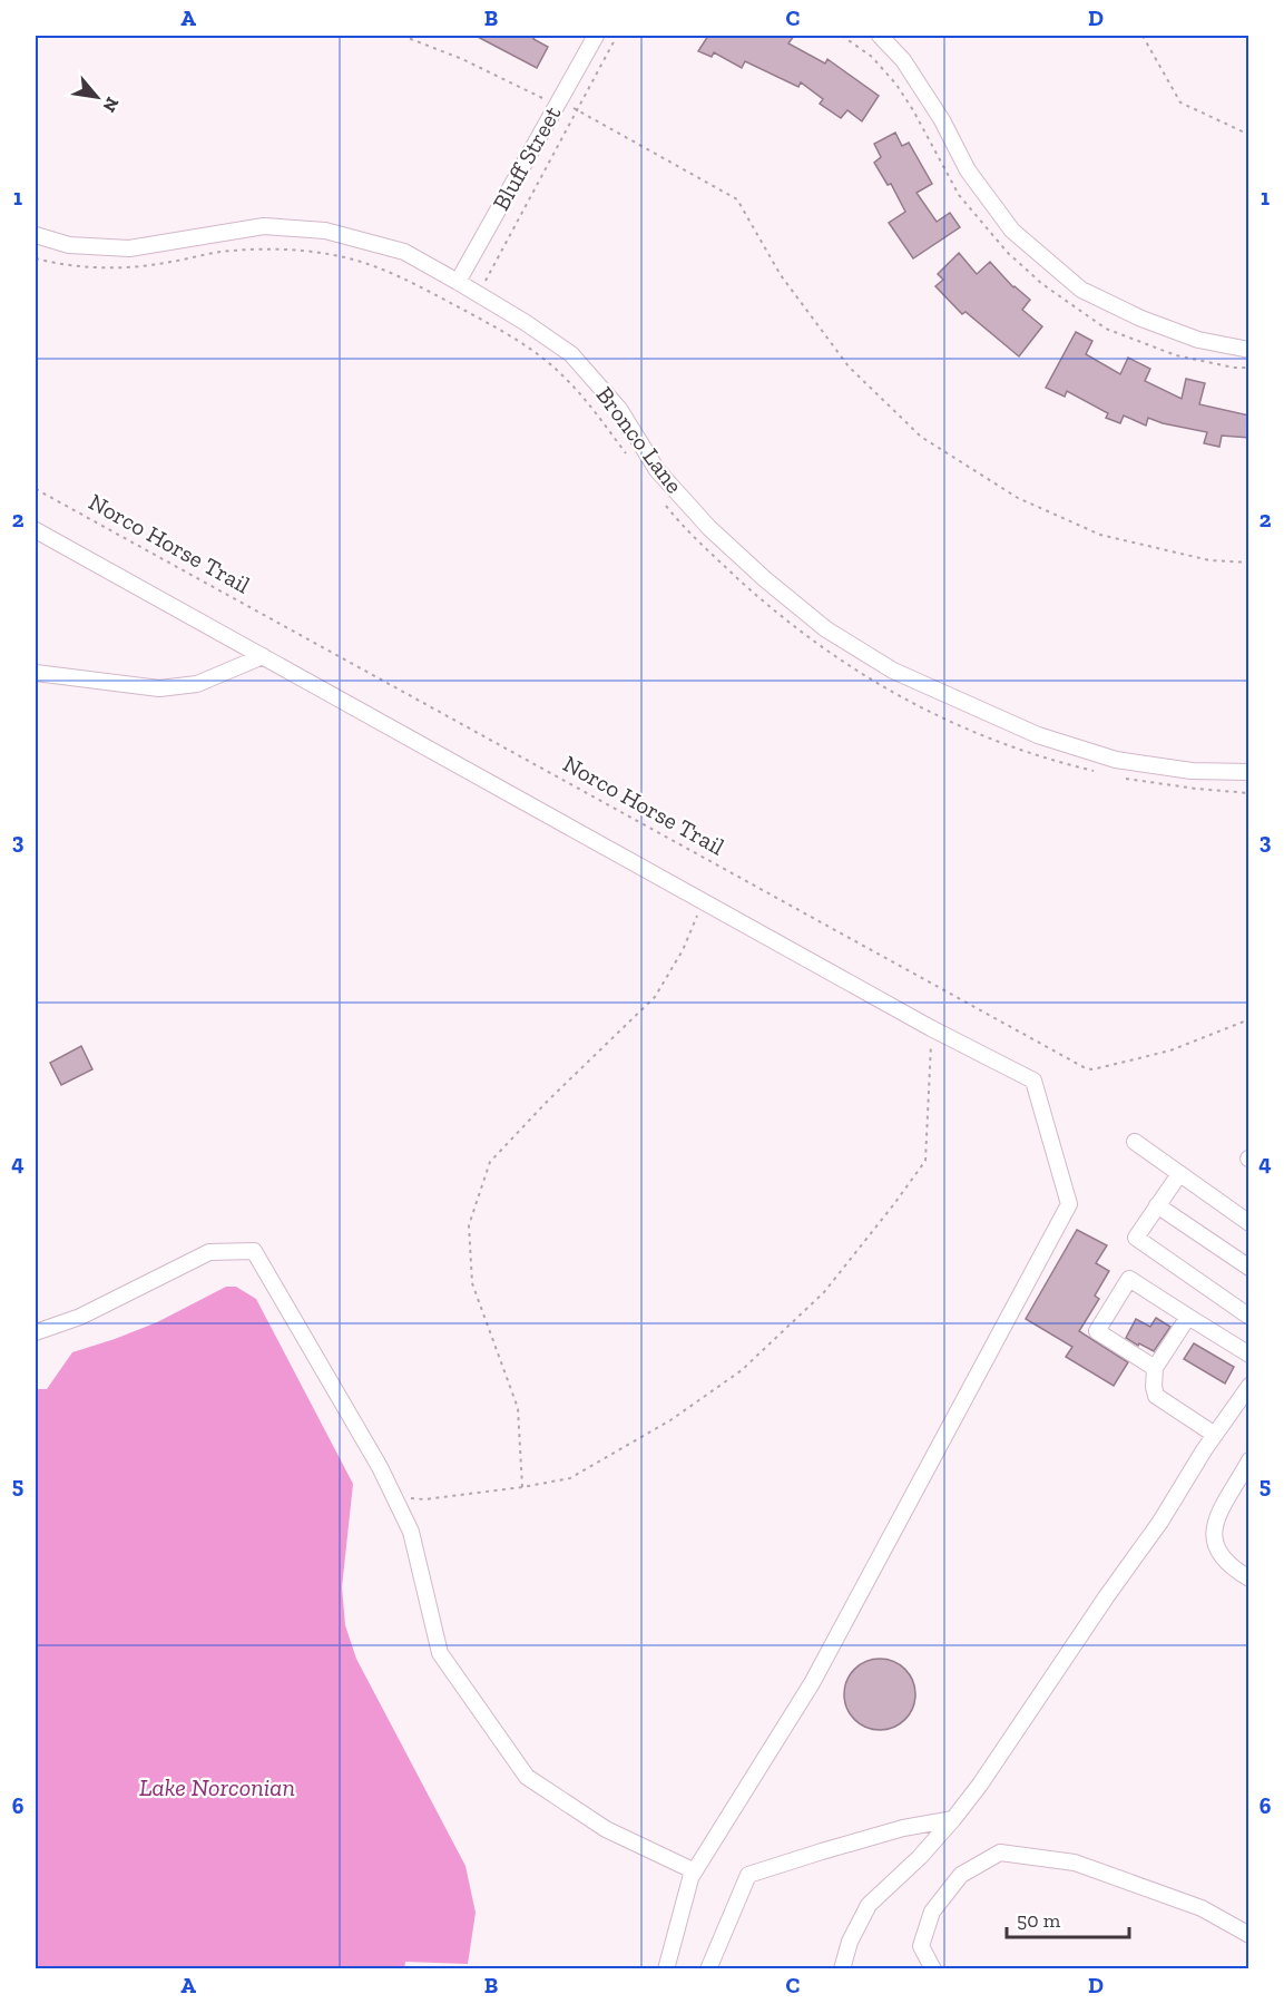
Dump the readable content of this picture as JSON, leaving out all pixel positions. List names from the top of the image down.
{
  "streets": {
    "street": ["Bluff Street", "Bronco Lane"],
    "path": ["Norco Horse Trail"]
  },
  "crossings": [
    ["Bluff Street", "Bronco Lane"]
  ],
  "water": ["Lake Norconian"],
  "scale_bar": "50 m",
  "north": "bottom right",
  "grid": {
    "columns": [
      "A",
      "B",
      "C",
      "D"
    ],
    "rows": [
      "1",
      "2",
      "3",
      "4",
      "5",
      "6"
    ]
  }
}
